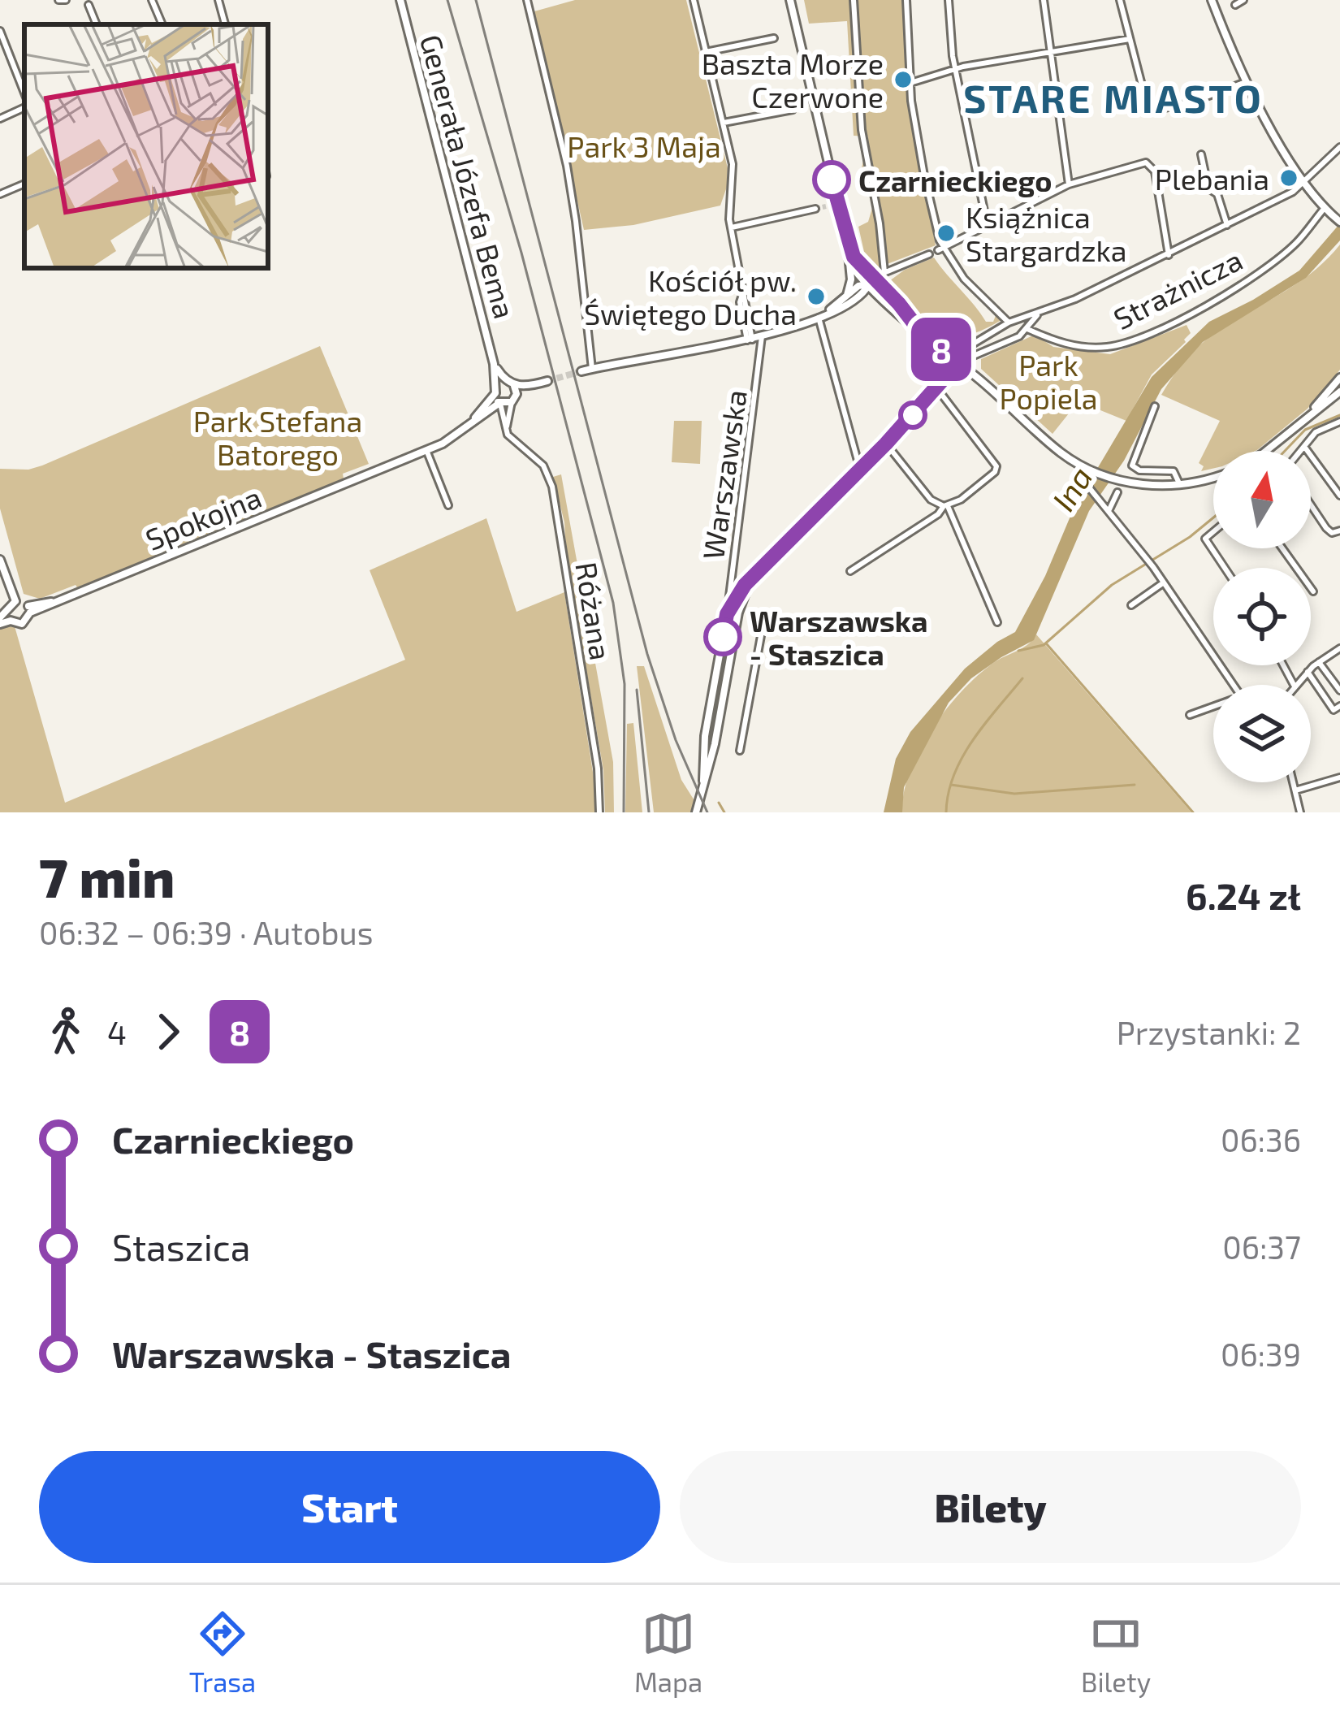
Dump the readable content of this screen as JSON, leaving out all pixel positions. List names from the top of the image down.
{
  "streets": {
    "street": [
      "Generała Józefa Bema",
      "Strażnicza",
      "Warszawska",
      "Spokojna",
      "Różana"
    ]
  },
  "crossings": [
    ["Generała Józefa Bema", "Spokojna"]
  ],
  "districts": ["STARE MIASTO"],
  "water": ["Ina"],
  "parks": ["Park 3 Maja", "Park Popiela", "Park Stefana Batorego"],
  "places": [
    "Baszta Morze Czerwone",
    "Plebania",
    "Czarnieckiego",
    "Książnica Stargardzka",
    "Kościół pw. Świętego Ducha",
    "Warszawska - Staszica"
  ],
  "lines": ["bus line 8"],
  "north": "top",
  "page": {
    "on_map": "8",
    "heading": ["7 min", "06:32 – 06:39 · Autobus", "6.24 zł"],
    "legs": ["4", "8", "Przystanki: 2"],
    "list": [
      {
        "name": "Czarnieckiego",
        "value": "06:36"
      },
      {
        "name": "Staszica",
        "value": "06:37"
      },
      {
        "name": "Warszawska - Staszica",
        "value": "06:39"
      }
    ],
    "buttons": ["Start", "Bilety"],
    "tabs": ["Trasa", "Mapa", "Bilety"]
  }
}
